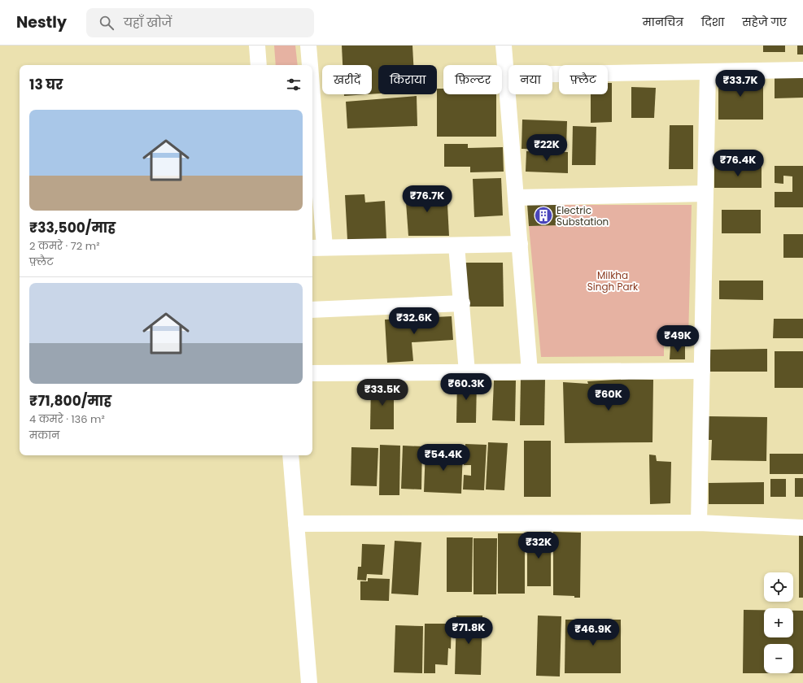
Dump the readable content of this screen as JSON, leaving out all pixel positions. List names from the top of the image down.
{
  "parks": ["Milkha Singh Park"],
  "places": {
    "building": ["Electric Substation"]
  },
  "page": {
    "header": "Nestly",
    "search": "यहाँ खोजें",
    "nav": ["मानचित्र", "दिशा", "सहेजे गए"],
    "chip": [
      "खरीदें",
      "किराया",
      "फ़िल्टर",
      "नया",
      "फ़्लैट"
    ],
    "heading": "13 घर",
    "price": [
      "₹33.7K",
      "₹22K",
      "₹76.4K",
      "₹76.7K",
      "₹32.6K",
      "₹49K",
      "₹60.3K",
      "₹33.5K",
      "₹60K",
      "₹54.4K",
      "₹32K",
      "₹71.8K",
      "₹46.9K"
    ],
    "list": [
      {
        "name": "₹33,500/माह",
        "note": "2 कमरे · 72 m² · फ़्लैट"
      },
      {
        "name": "₹71,800/माह",
        "note": "4 कमरे · 136 m² · मकान"
      }
    ],
    "map_buttons": ["+", "−"]
  }
}
